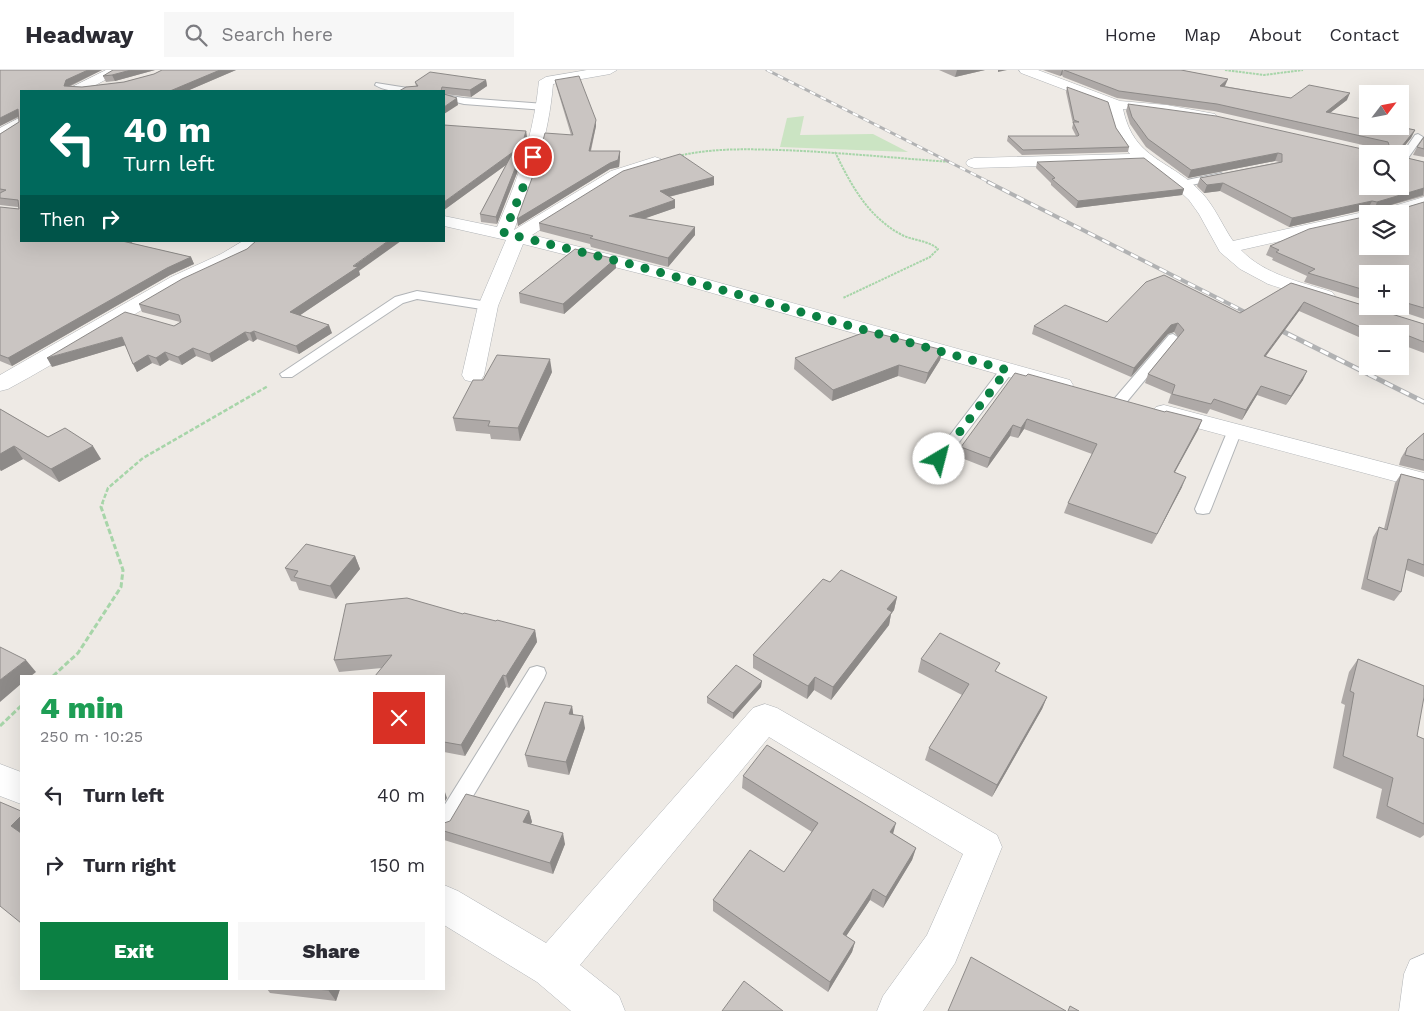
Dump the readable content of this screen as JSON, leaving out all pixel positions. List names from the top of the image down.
{
  "north": "top right",
  "page": {
    "header": "Headway",
    "search": "Search here",
    "nav": [
      "Home",
      "Map",
      "About",
      "Contact"
    ],
    "map_buttons": ["+", "−"],
    "turn": ["40 m", "Turn left"],
    "then": "Then",
    "heading": ["4 min", "250 m · 10:25"],
    "list": [
      {
        "name": "Turn left",
        "value": "40 m"
      },
      {
        "name": "Turn right",
        "value": "150 m"
      }
    ],
    "buttons": ["Exit", "Share"]
  }
}
